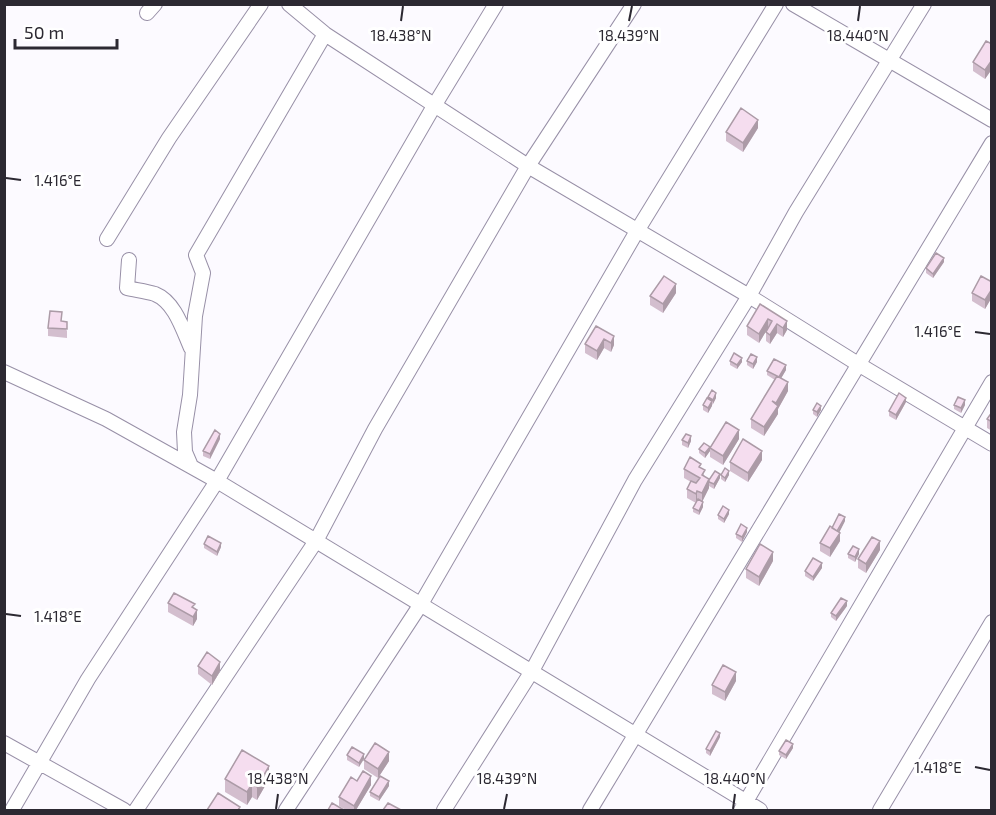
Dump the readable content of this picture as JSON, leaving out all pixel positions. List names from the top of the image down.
{
  "scale_bar": "50 m",
  "coordinates": [
    "18.438°N",
    "18.439°N",
    "18.440°N",
    "1.416°E",
    "1.418°E"
  ]
}
